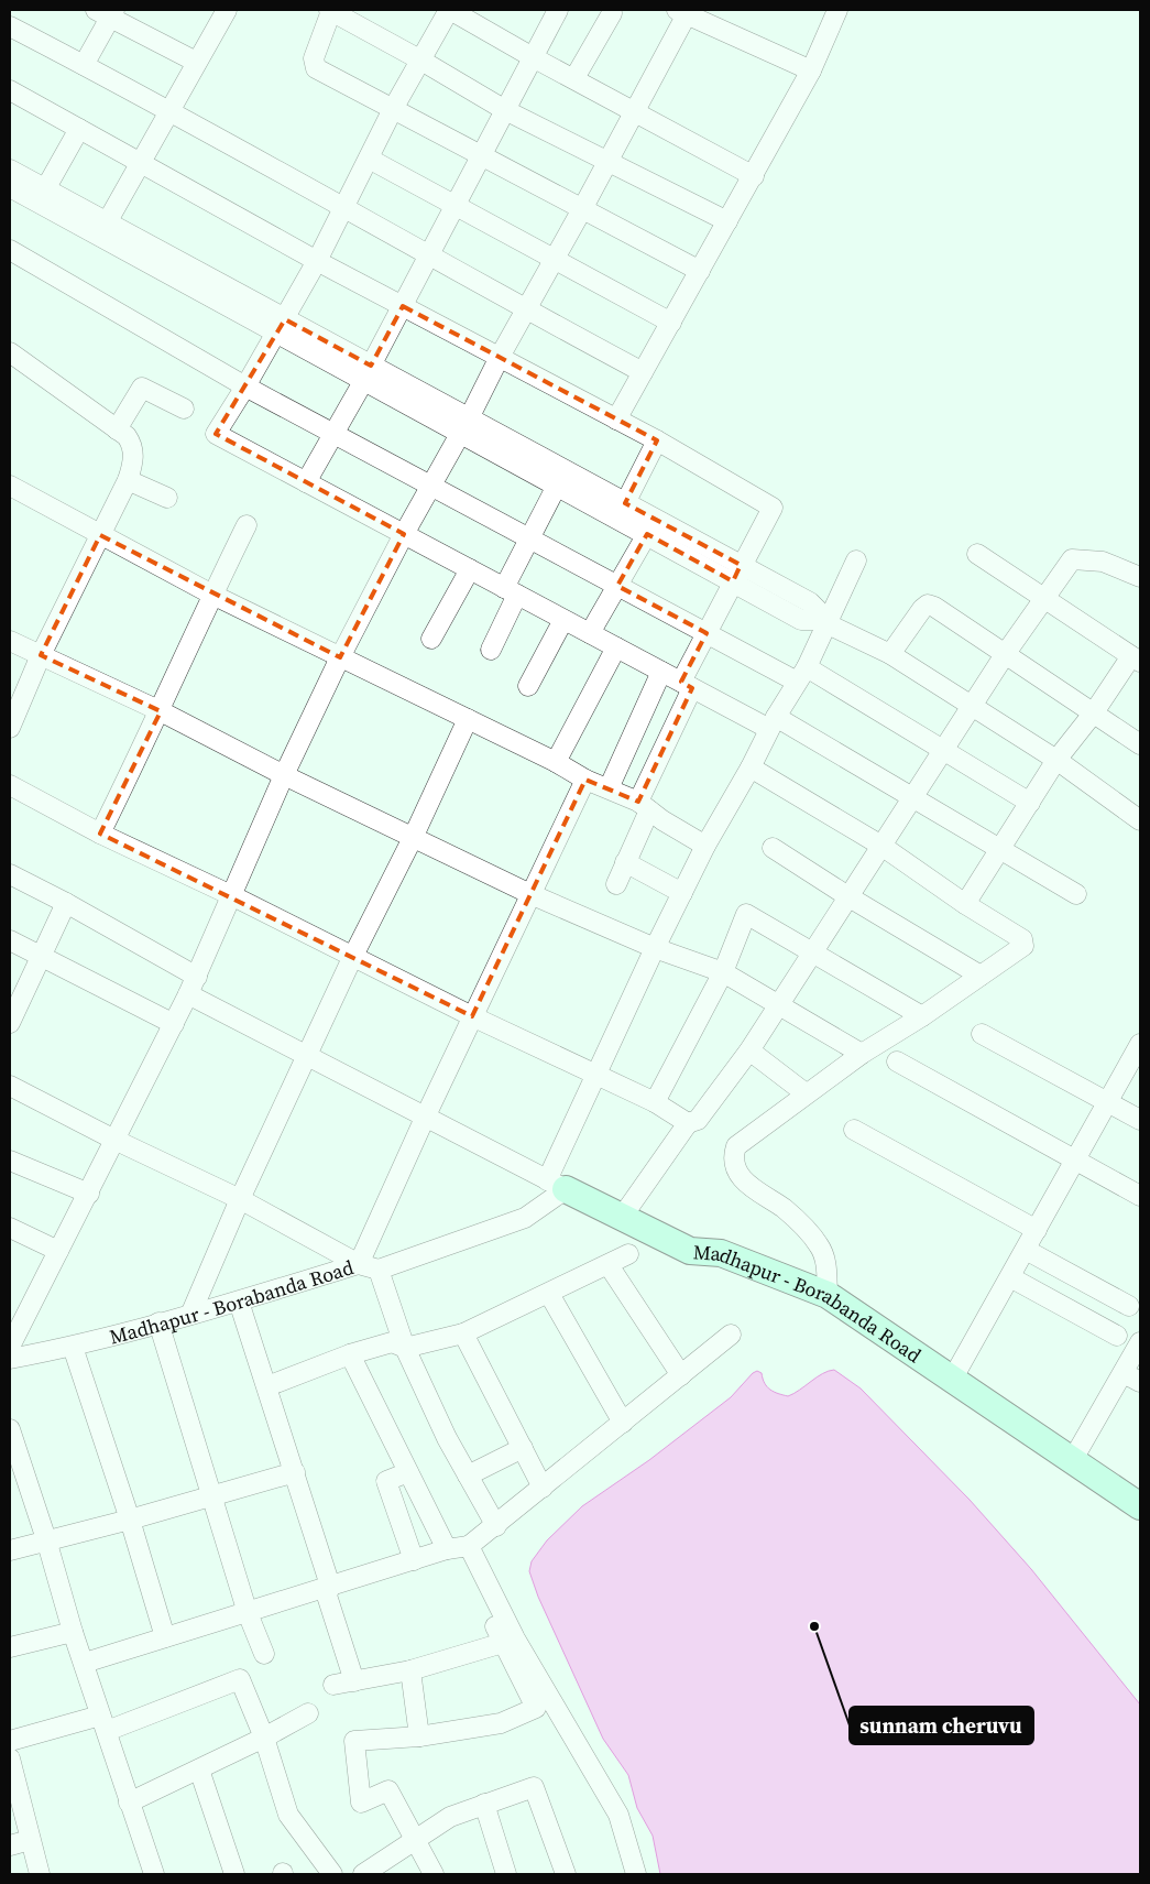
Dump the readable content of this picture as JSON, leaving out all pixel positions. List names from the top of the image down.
{
  "streets": {
    "street": ["Madhapur - Borabanda Road"]
  },
  "places": ["sunnam cheruvu"]
}
